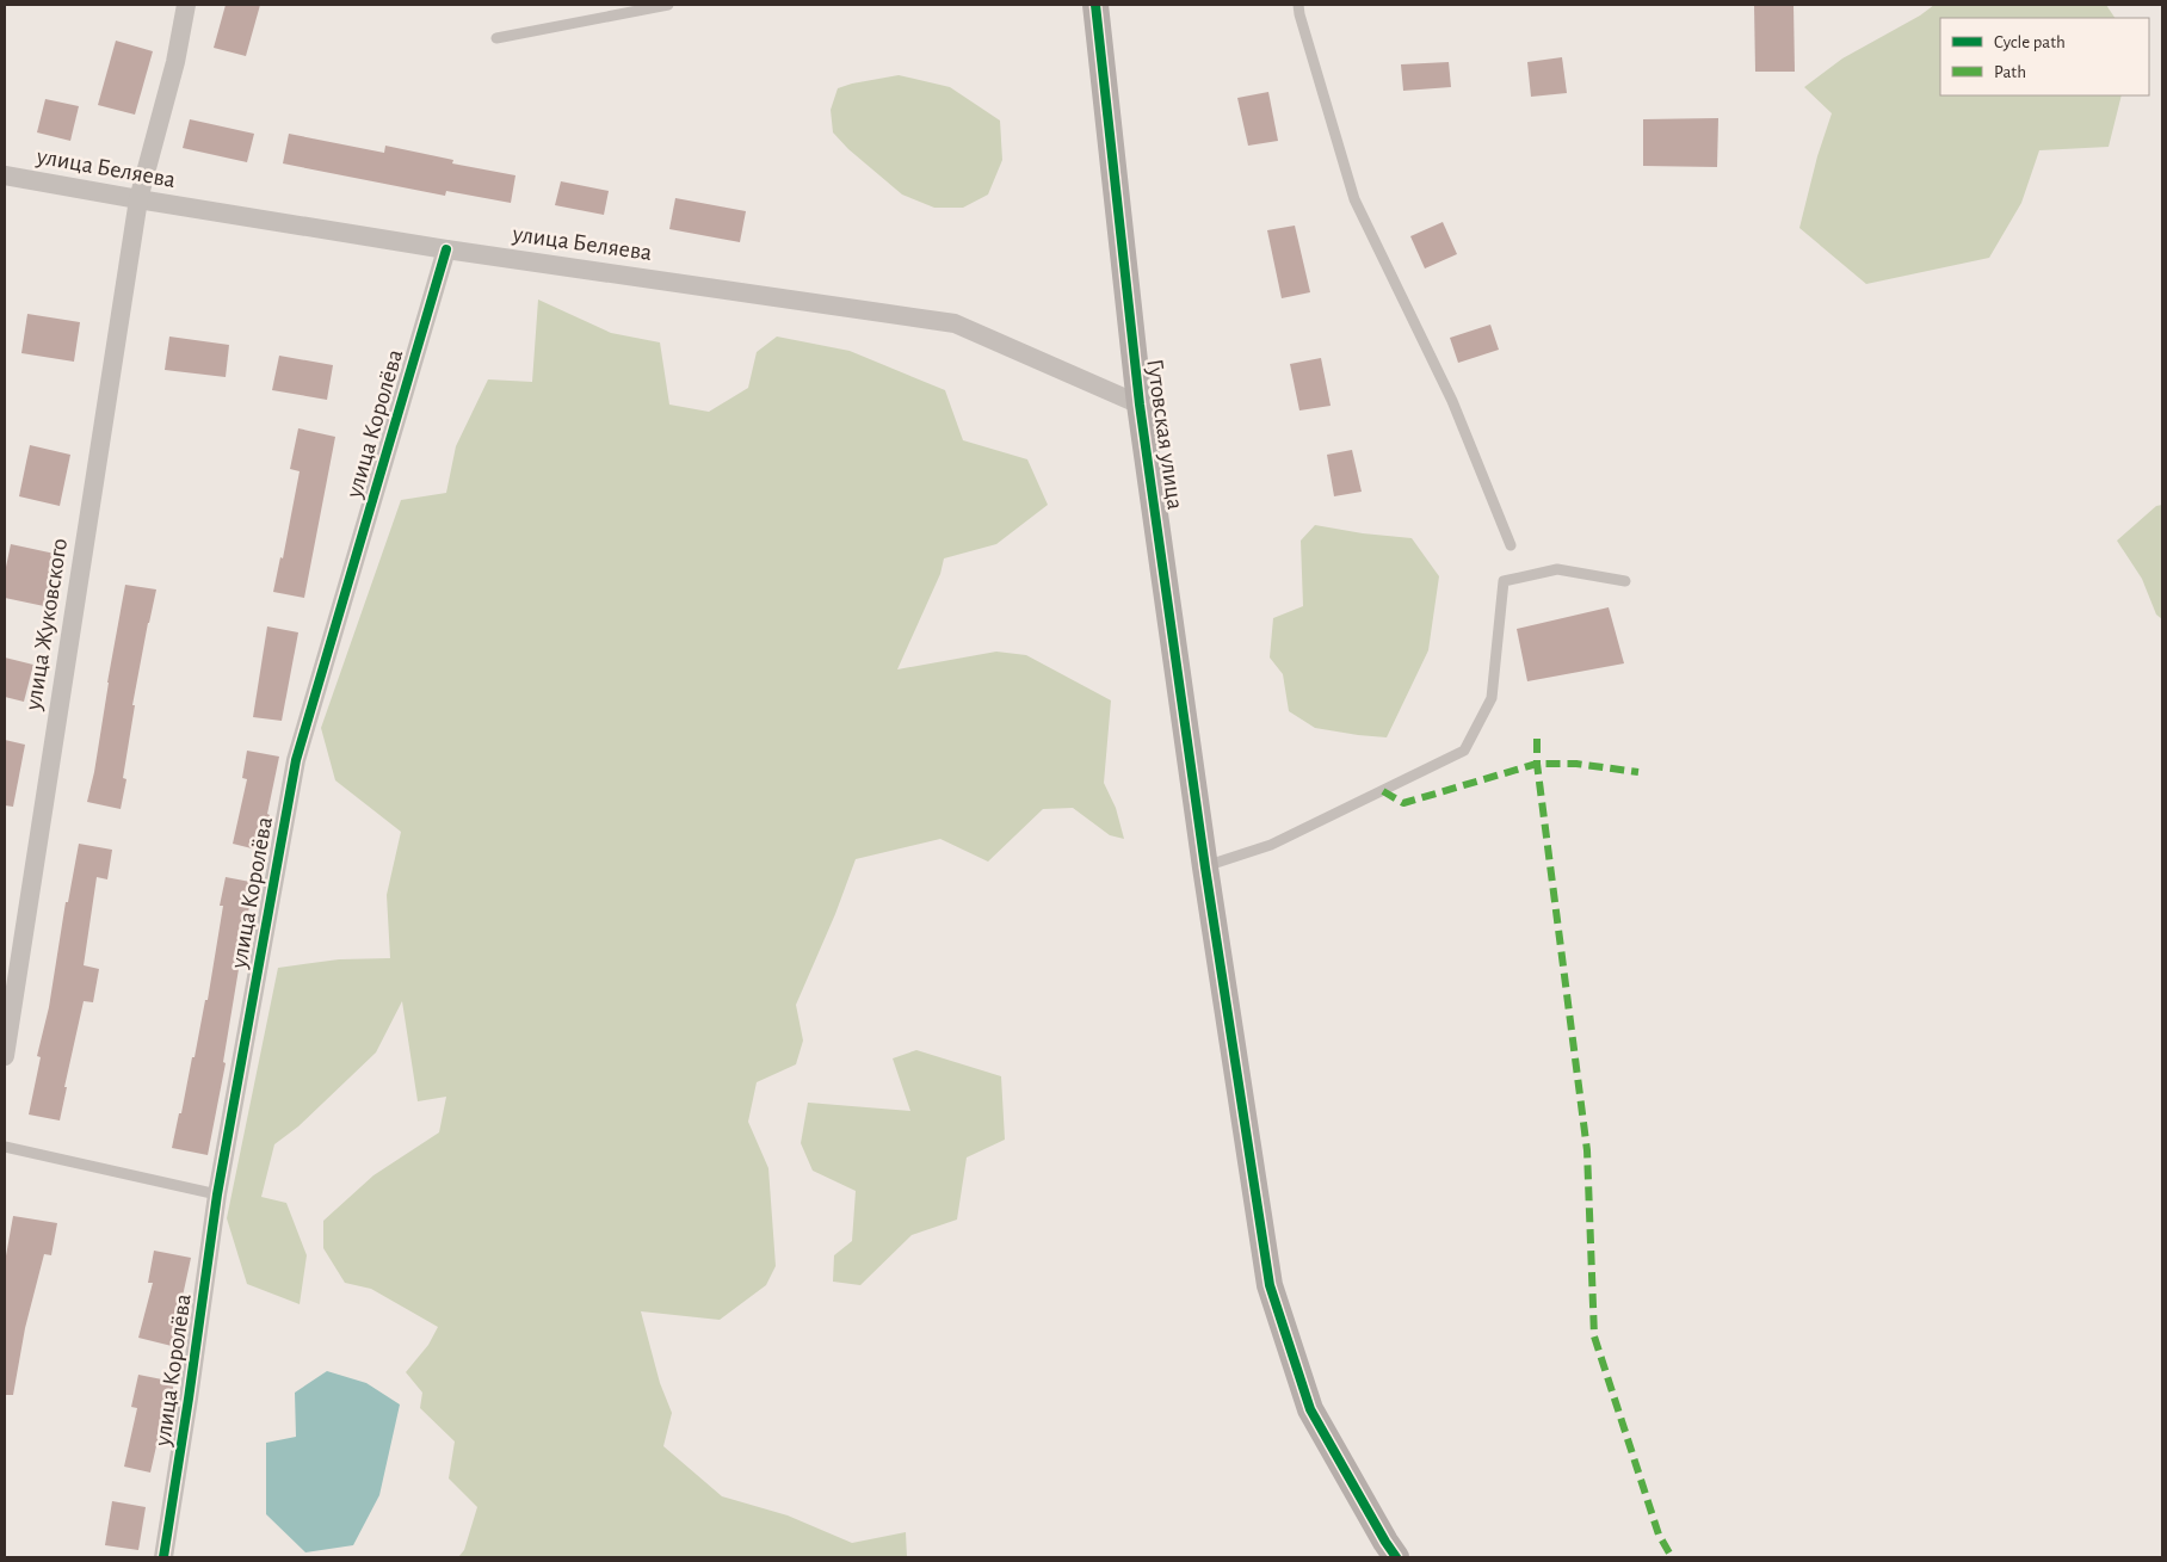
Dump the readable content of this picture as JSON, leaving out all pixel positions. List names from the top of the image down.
{
  "streets": {
    "street": [
      "улица Беляева",
      "улица Королёва",
      "Гутовская улица",
      "улица Жуковского"
    ]
  },
  "crossings": [
    ["улица Беляева", "улица Королёва"],
    ["улица Беляева", "Гутовская улица"],
    ["улица Беляева", "улица Жуковского"]
  ],
  "legend": ["Cycle path", "Path"]
}
